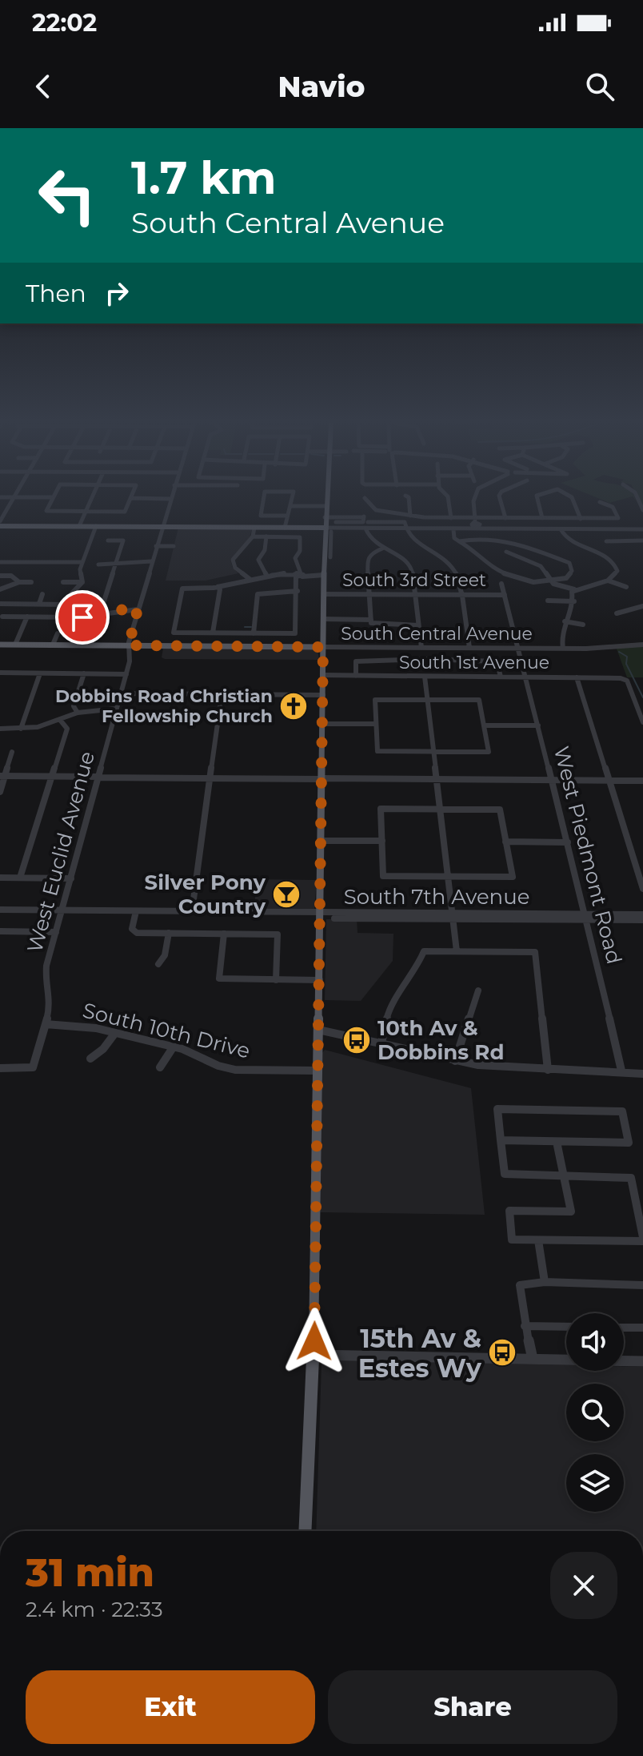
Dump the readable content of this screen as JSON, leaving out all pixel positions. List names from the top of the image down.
{
  "streets": {
    "main road": ["South Central Avenue"],
    "street": [
      "South 3rd Street",
      "South 1st Avenue",
      "West Euclid Avenue",
      "West Piedmont Road",
      "South 7th Avenue",
      "South 10th Drive"
    ]
  },
  "crossings": [
    ["South 3rd Street", "West Piedmont Road"],
    ["South Central Avenue", "West Euclid Avenue"],
    ["South Central Avenue", "West Piedmont Road"],
    ["South 1st Avenue", "West Piedmont Road"],
    ["West Euclid Avenue", "South 7th Avenue"],
    ["West Euclid Avenue", "South 10th Drive"],
    ["West Piedmont Road", "South 7th Avenue"]
  ],
  "places": {
    "church": ["Dobbins Road Christian Fellowship Church"],
    "bar": ["Silver Pony Country"],
    "bus stop": ["10th Av & Dobbins Rd", "15th Av & Estes Wy"]
  },
  "page": {
    "status": "22:02",
    "header": "Navio",
    "turn": ["1.7 km", "South Central Avenue"],
    "then": "Then",
    "heading": ["31 min", "2.4 km · 22:33"],
    "buttons": ["Exit", "Share"]
  }
}
